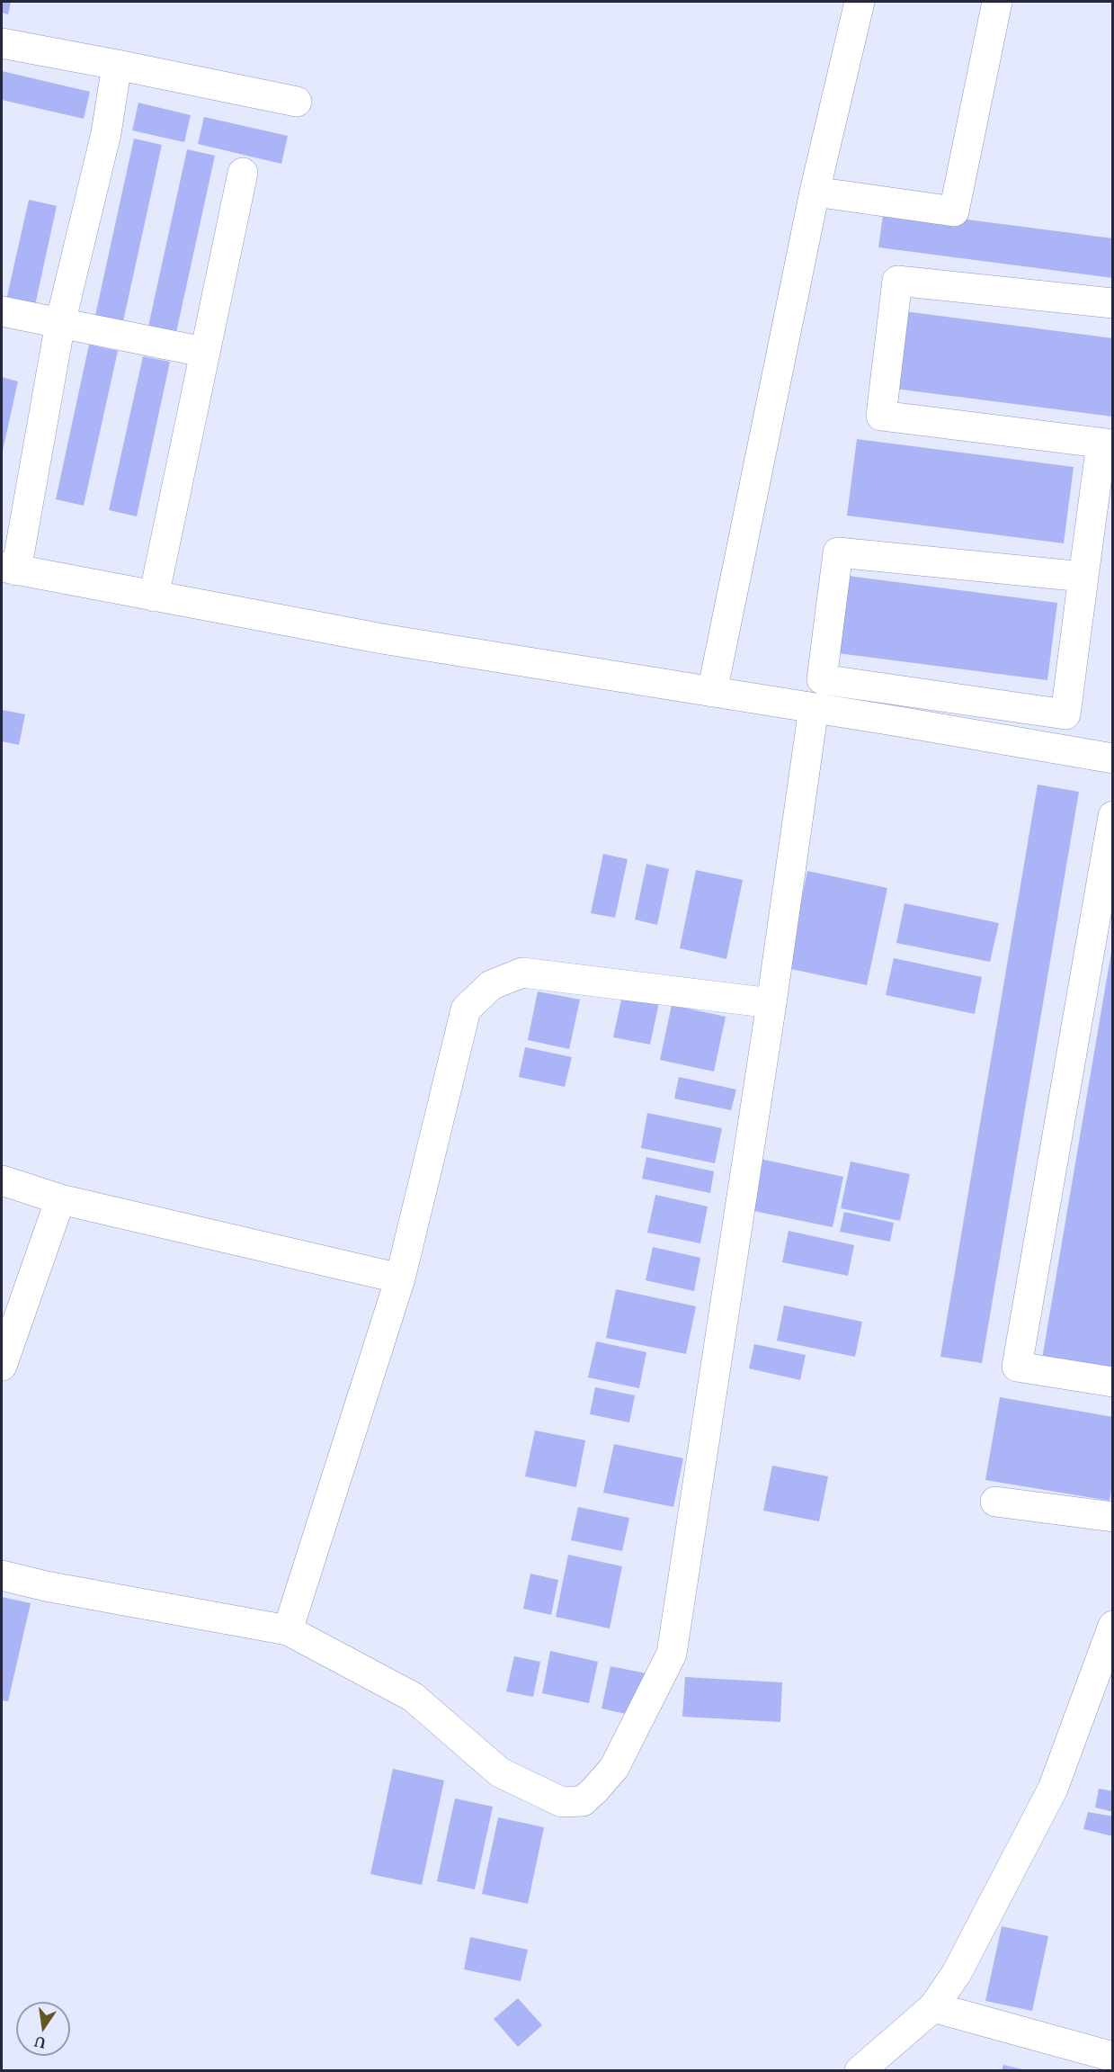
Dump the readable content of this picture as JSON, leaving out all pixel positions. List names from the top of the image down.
{
  "north": "bottom"
}
